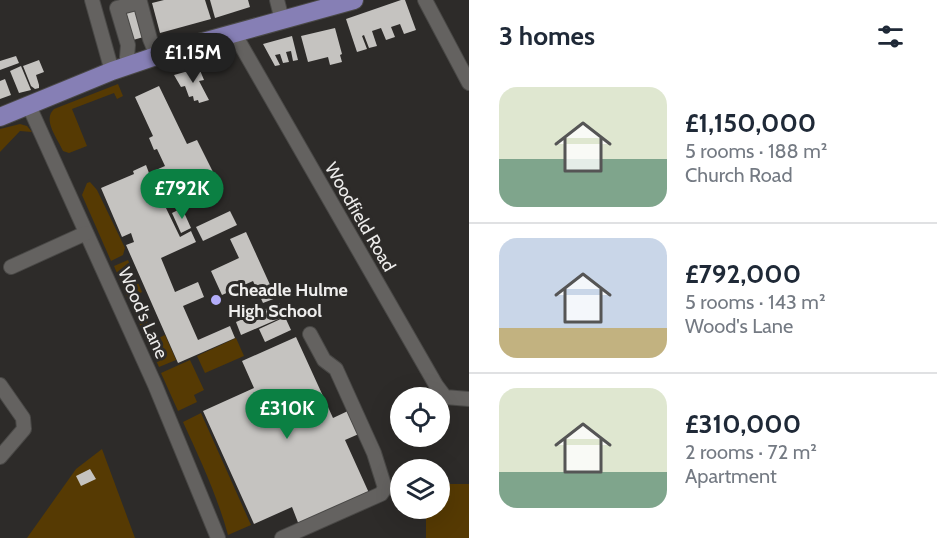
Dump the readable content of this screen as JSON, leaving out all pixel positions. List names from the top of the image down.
{
  "streets": {
    "street": ["Woodfield Road", "Wood's Lane"]
  },
  "places": ["Cheadle Hulme High School"],
  "page": {
    "heading": "3 homes",
    "price": ["£1.15M", "£792K", "£310K"],
    "list": [
      {
        "name": "£1,150,000",
        "note": "5 rooms · 188 m² · Church Road"
      },
      {
        "name": "£792,000",
        "note": "5 rooms · 143 m² · Wood's Lane"
      },
      {
        "name": "£310,000",
        "note": "2 rooms · 72 m² · Apartment"
      }
    ]
  }
}
